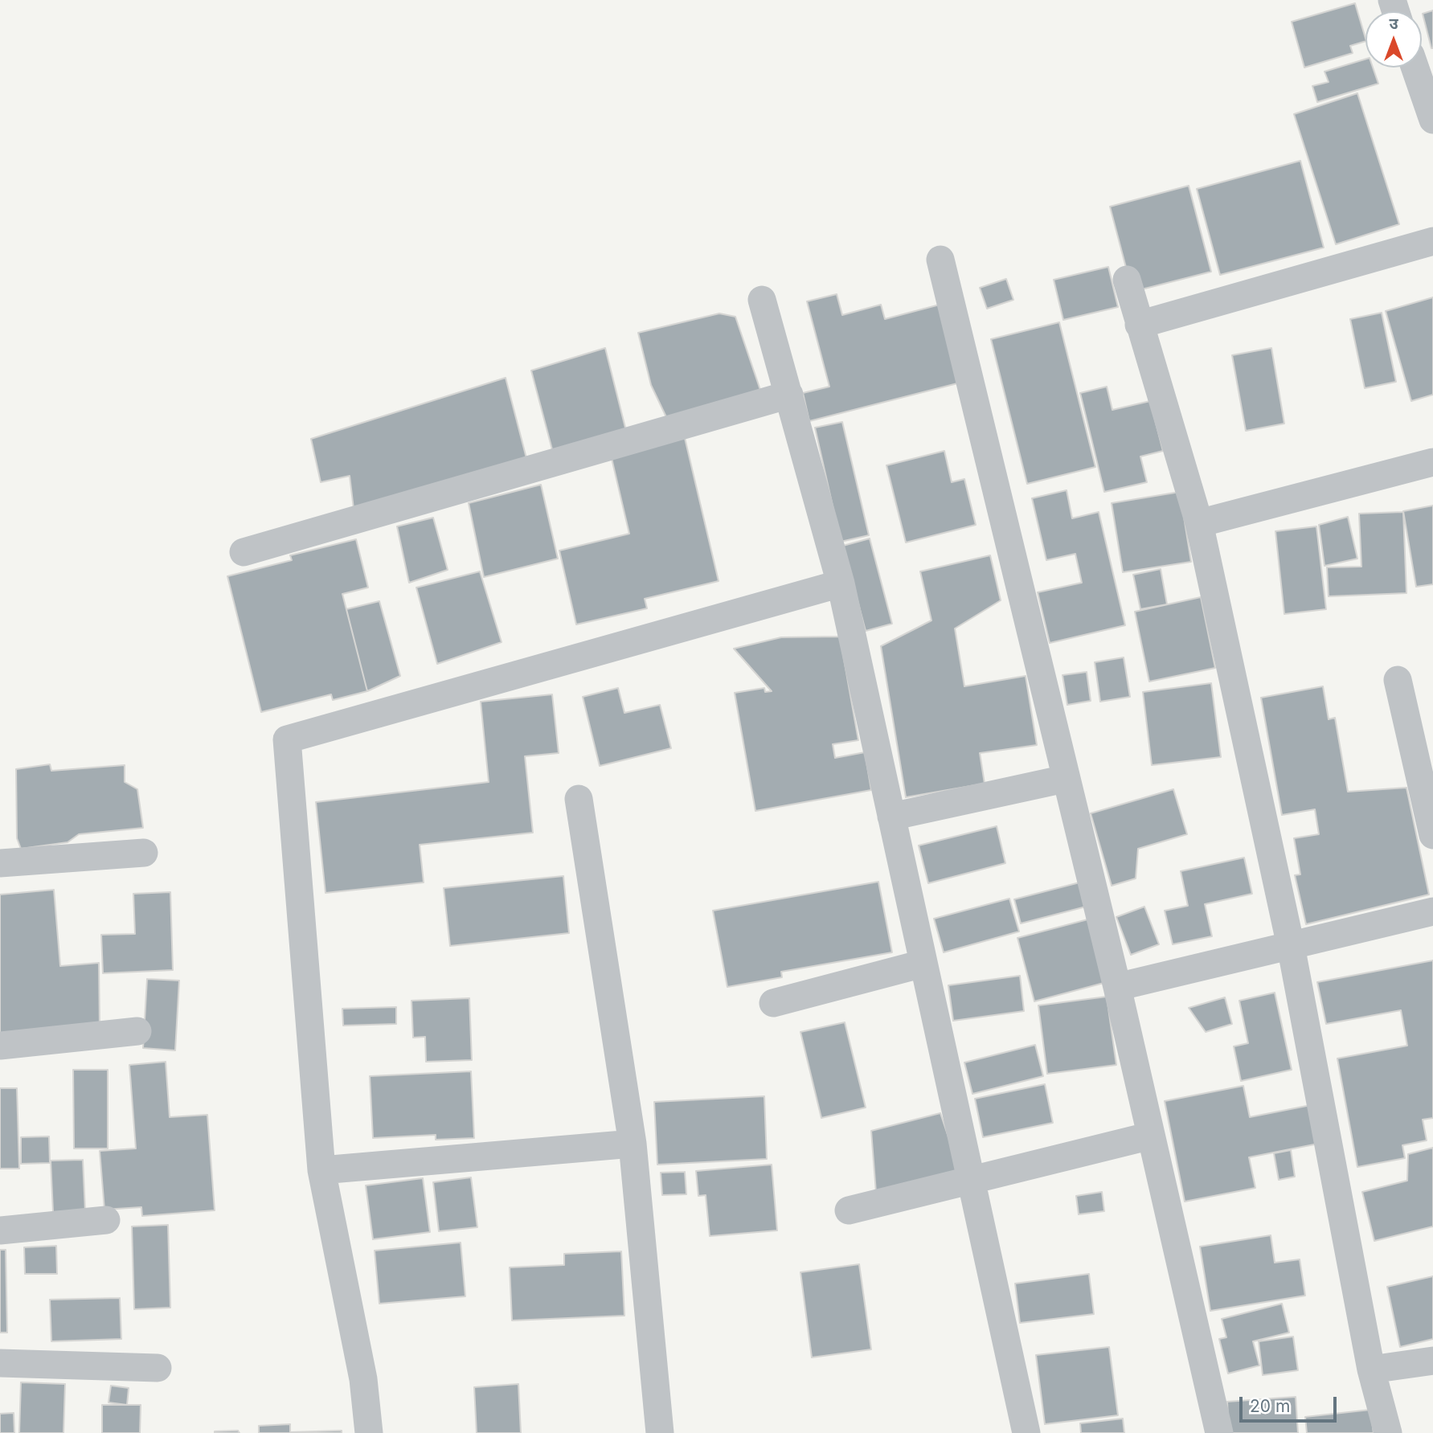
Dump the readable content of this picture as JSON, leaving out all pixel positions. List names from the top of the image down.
{
  "scale_bar": "20 m",
  "north": "top"
}
